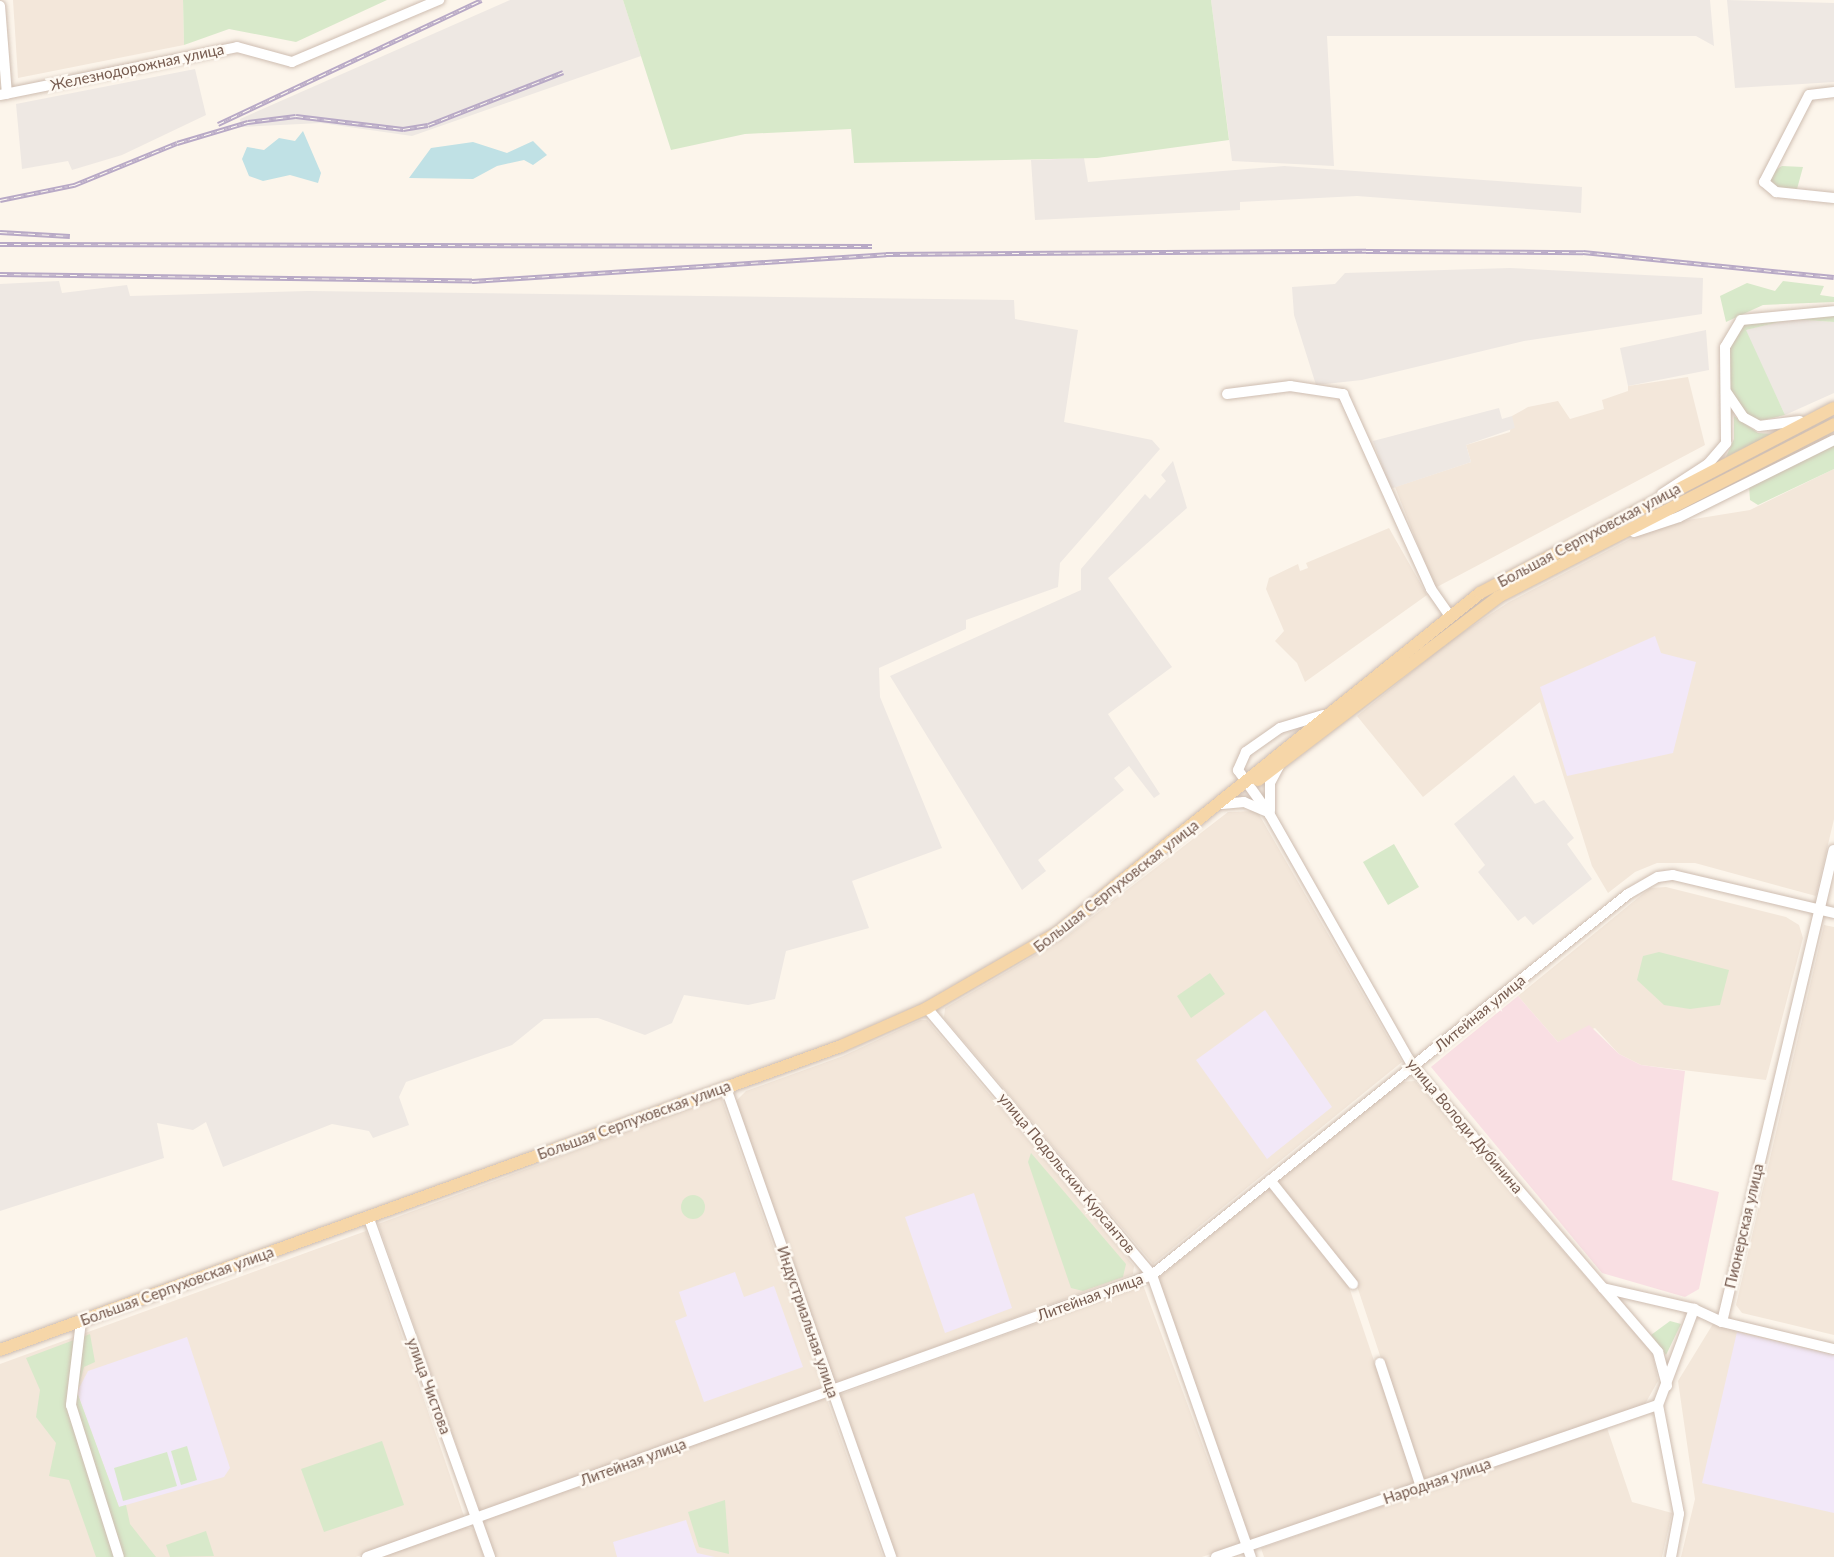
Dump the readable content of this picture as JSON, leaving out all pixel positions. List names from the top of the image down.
{
  "streets": {
    "main road": ["Большая Серпуховская улица"],
    "street": [
      "Железнодорожная улица",
      "Литейная улица",
      "улица Володи Дубинина",
      "улица Подольских Курсантов",
      "Пионерская улица",
      "Индустриальная улица",
      "улица Чистова",
      "Народная улица"
    ]
  },
  "crossings": [
    ["Большая Серпуховская улица", "улица Володи Дубинина"],
    ["Большая Серпуховская улица", "улица Подольских Курсантов"],
    ["Большая Серпуховская улица", "Индустриальная улица"],
    ["Большая Серпуховская улица", "улица Чистова"],
    ["Литейная улица", "улица Володи Дубинина"],
    ["Литейная улица", "улица Подольских Курсантов"],
    ["Литейная улица", "Пионерская улица"],
    ["Литейная улица", "Индустриальная улица"],
    ["Литейная улица", "улица Чистова"],
    ["улица Подольских Курсантов", "Народная улица"]
  ]
}
